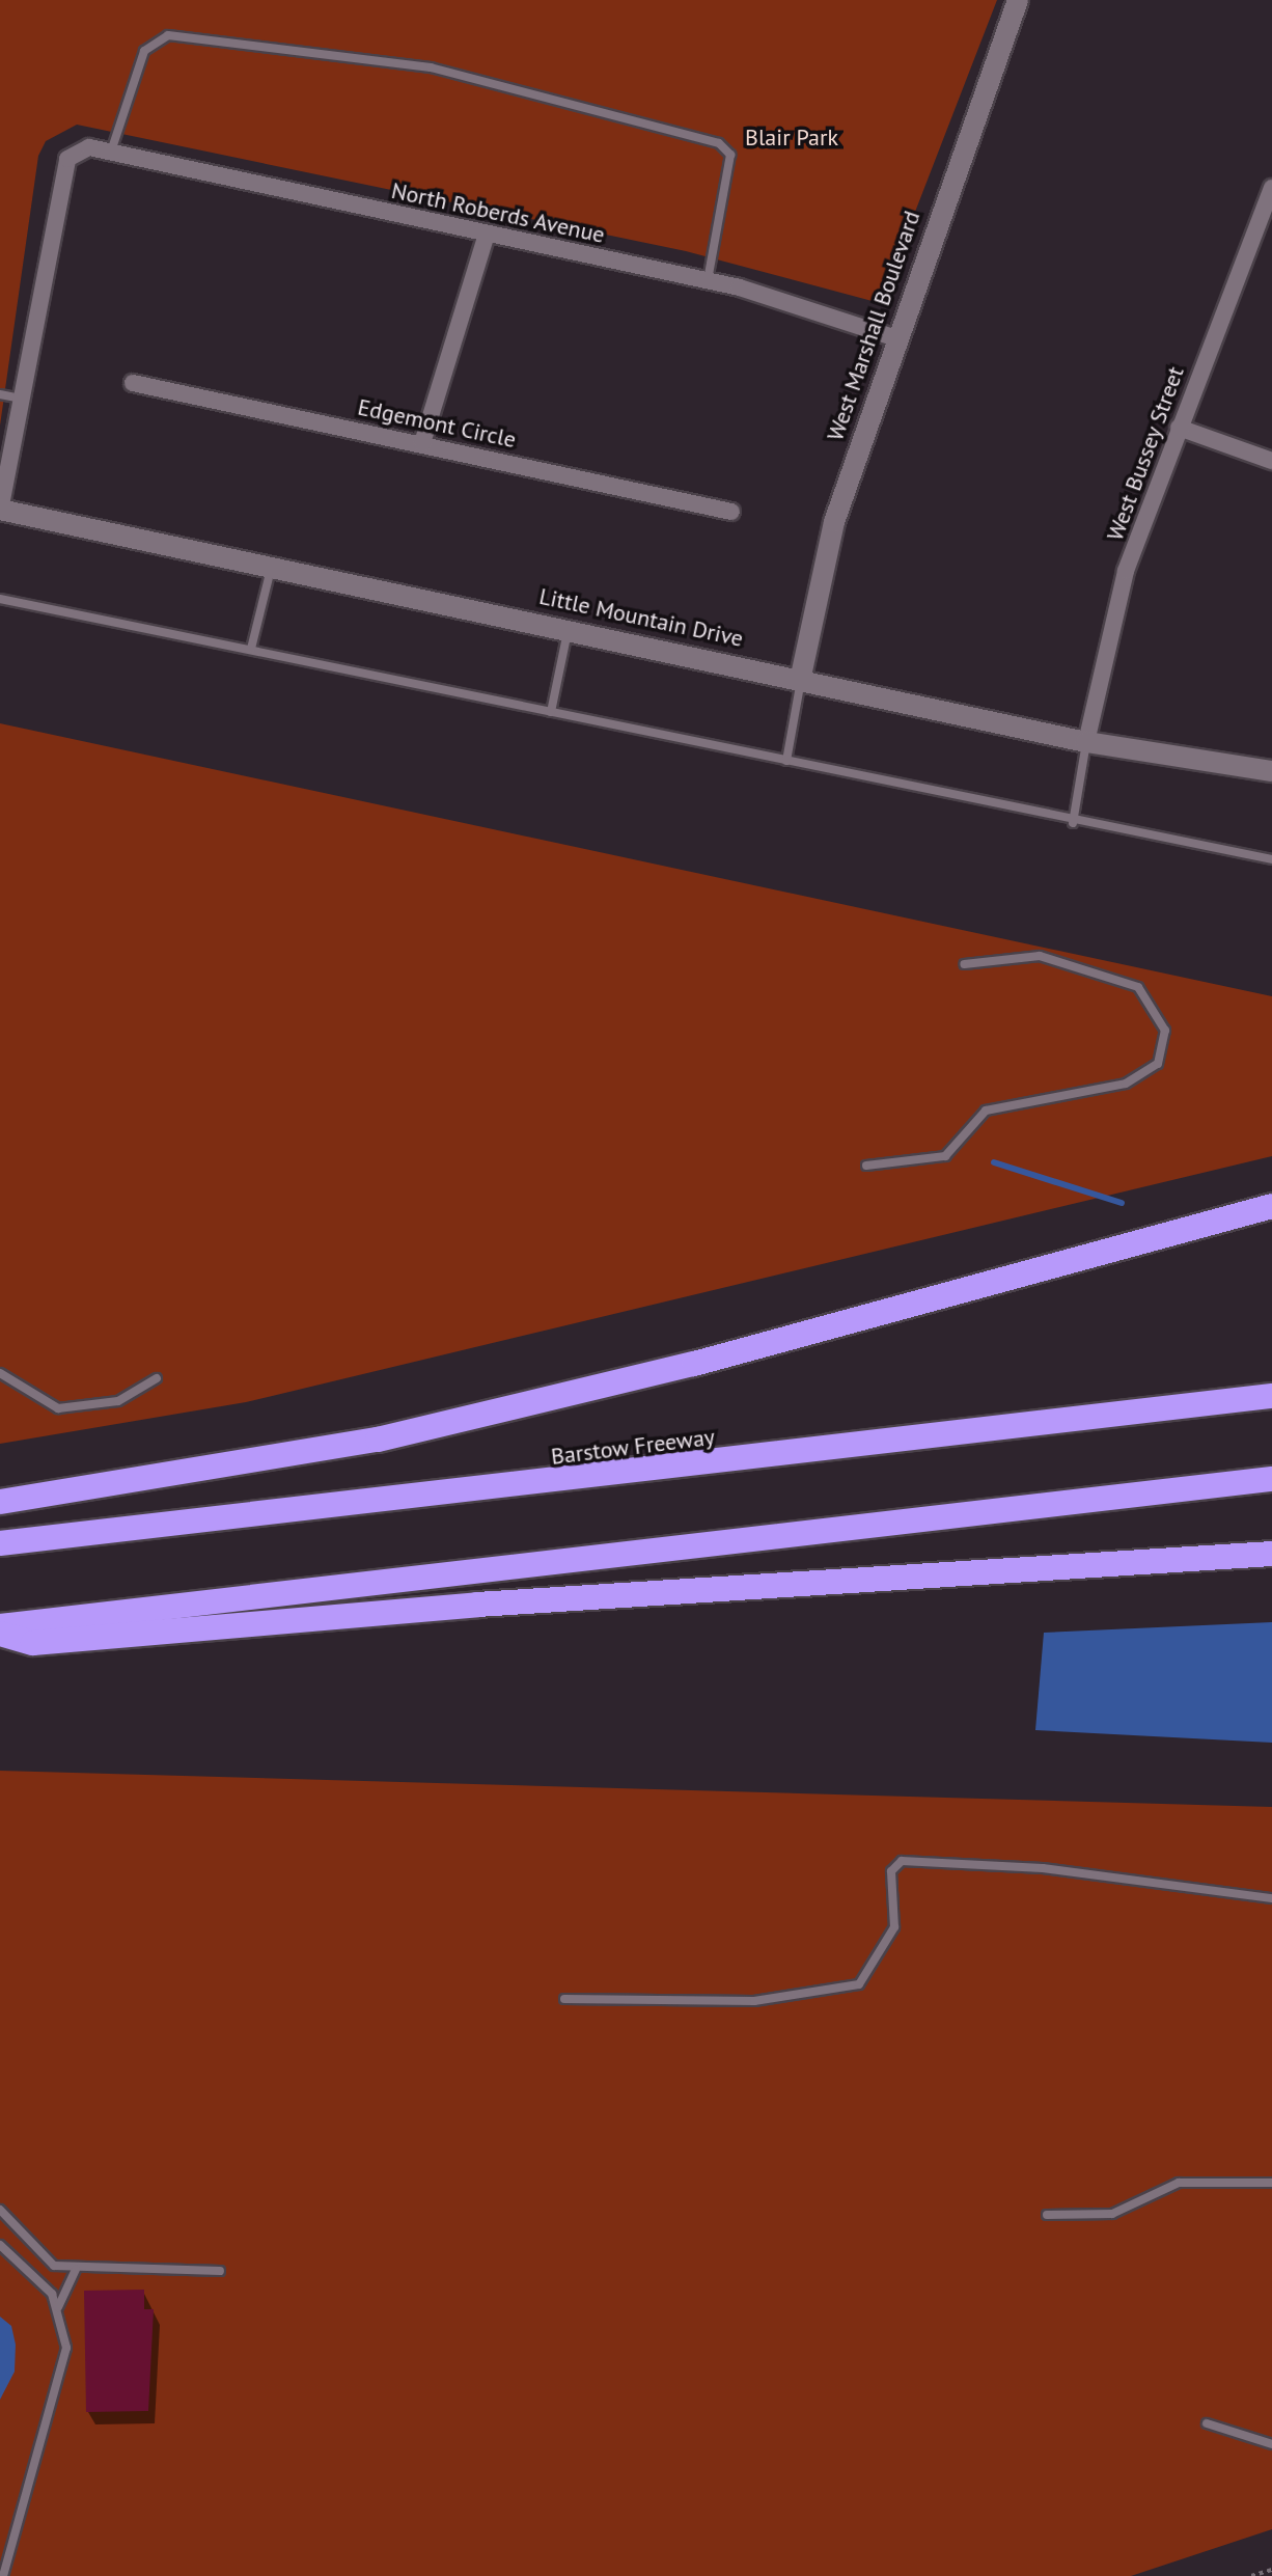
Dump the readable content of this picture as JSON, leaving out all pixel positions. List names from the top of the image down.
{
  "streets": {
    "highway": ["Barstow Freeway"],
    "main road": ["West Marshall Boulevard", "Little Mountain Drive"],
    "street": ["North Roberds Avenue", "Edgemont Circle", "West Bussey Street"]
  },
  "crossings": [
    ["North Roberds Avenue", "West Marshall Boulevard"],
    ["West Marshall Boulevard", "Little Mountain Drive"],
    ["West Bussey Street", "Little Mountain Drive"]
  ],
  "parks": ["Blair Park"]
}
